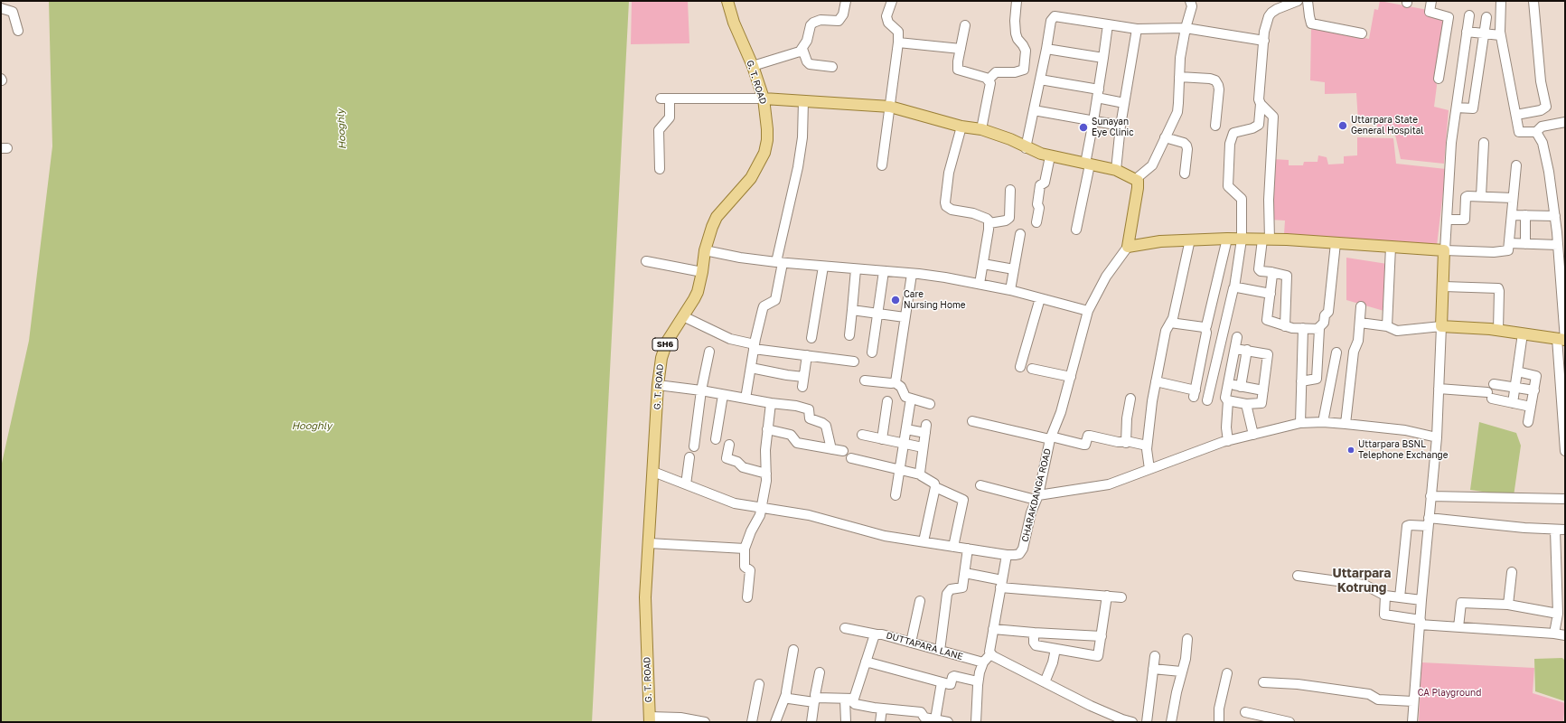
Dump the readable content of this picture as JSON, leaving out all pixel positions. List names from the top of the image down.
{
  "streets": {
    "main road": ["G. T. ROAD", "SH6"],
    "street": ["CHARAKDANGA ROAD", "DUTTAPARA LANE"]
  },
  "districts": ["Uttarpara Kotrung"],
  "water": ["Hooghly"],
  "parks": ["CA Playground"],
  "places": [
    "Uttarpara State General Hospital",
    "Sunayan Eye Clinic",
    "Care Nursing Home",
    "Uttarpara BSNL Telephone Exchange"
  ]
}
